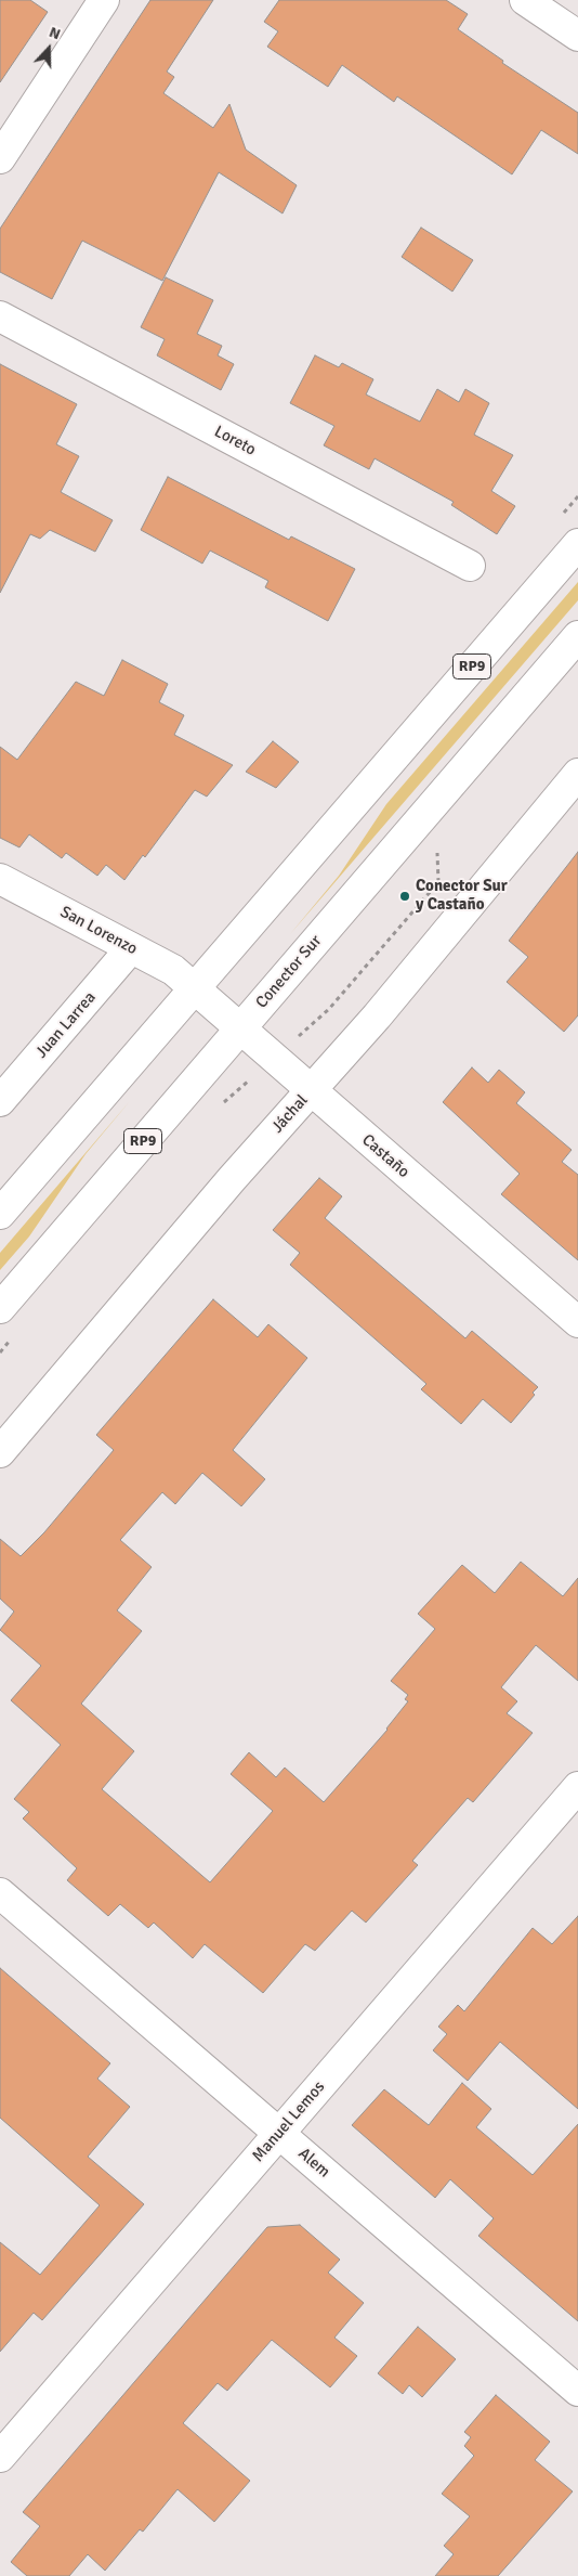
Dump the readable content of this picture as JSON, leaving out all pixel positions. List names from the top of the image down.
{
  "streets": {
    "street": [
      "Loreto",
      "RP9",
      "San Lorenzo",
      "Conector Sur",
      "Juan Larrea",
      "Jáchal",
      "Castaño",
      "Manuel Lemos",
      "Alem"
    ]
  },
  "crossings": [
    ["RP9", "San Lorenzo"],
    ["RP9", "Castaño"],
    ["San Lorenzo", "Juan Larrea"],
    ["San Lorenzo", "Castaño"],
    ["Conector Sur", "Castaño"],
    ["Jáchal", "Castaño"],
    ["Manuel Lemos", "Alem"]
  ],
  "places": ["Conector Sur y Castaño"],
  "north": "top"
}
